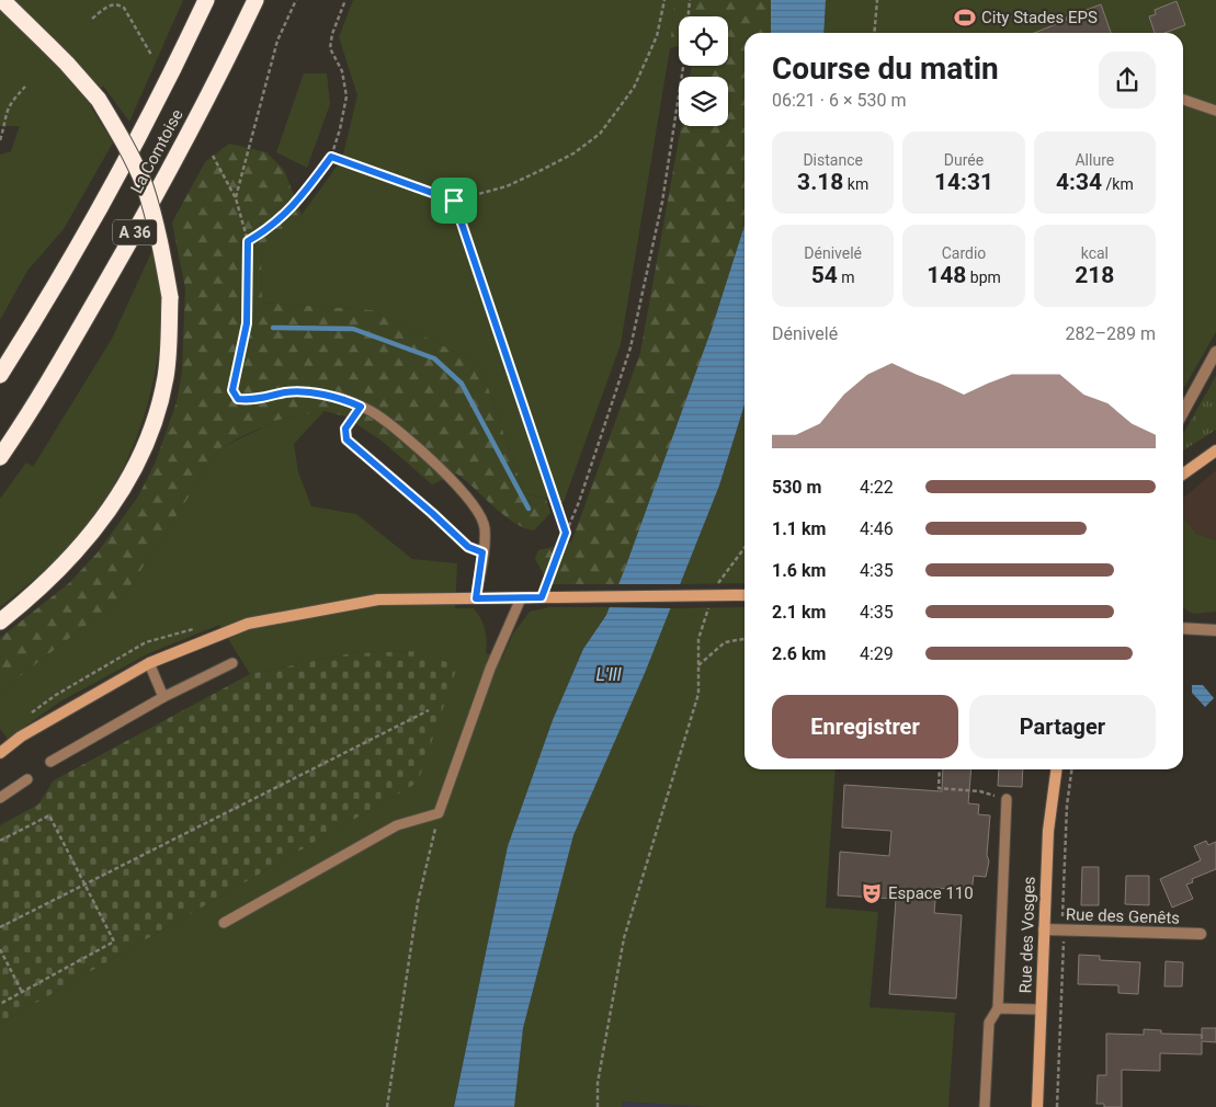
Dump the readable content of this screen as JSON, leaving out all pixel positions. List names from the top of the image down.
{
  "streets": {
    "highway": ["La Comtoise", "A 36"],
    "street": ["Rue des Genêts", "Rue des Vosges"]
  },
  "crossings": [
    ["Rue des Genêts", "Rue des Vosges"]
  ],
  "water": ["L'Ill"],
  "places": {
    "sports": ["City Stades EPS"],
    "theatre": ["Espace 110"]
  },
  "page": {
    "heading": ["Course du matin", "06:21 · 6 × 530 m"],
    "stats": [
      ["Distance", "3.18 km"],
      ["Durée", "14:31"],
      ["Allure", "4:34 /km"],
      ["Dénivelé", "54 m"],
      ["Cardio", "148 bpm"],
      ["kcal", "218"]
    ],
    "chart": ["Dénivelé", "282–289 m"],
    "list": [
      {
        "name": "530 m",
        "note": "4:22"
      },
      {
        "name": "1.1 km",
        "note": "4:46"
      },
      {
        "name": "1.6 km",
        "note": "4:35"
      },
      {
        "name": "2.1 km",
        "note": "4:35"
      },
      {
        "name": "2.6 km",
        "note": "4:29"
      }
    ],
    "buttons": ["Enregistrer", "Partager"]
  }
}
